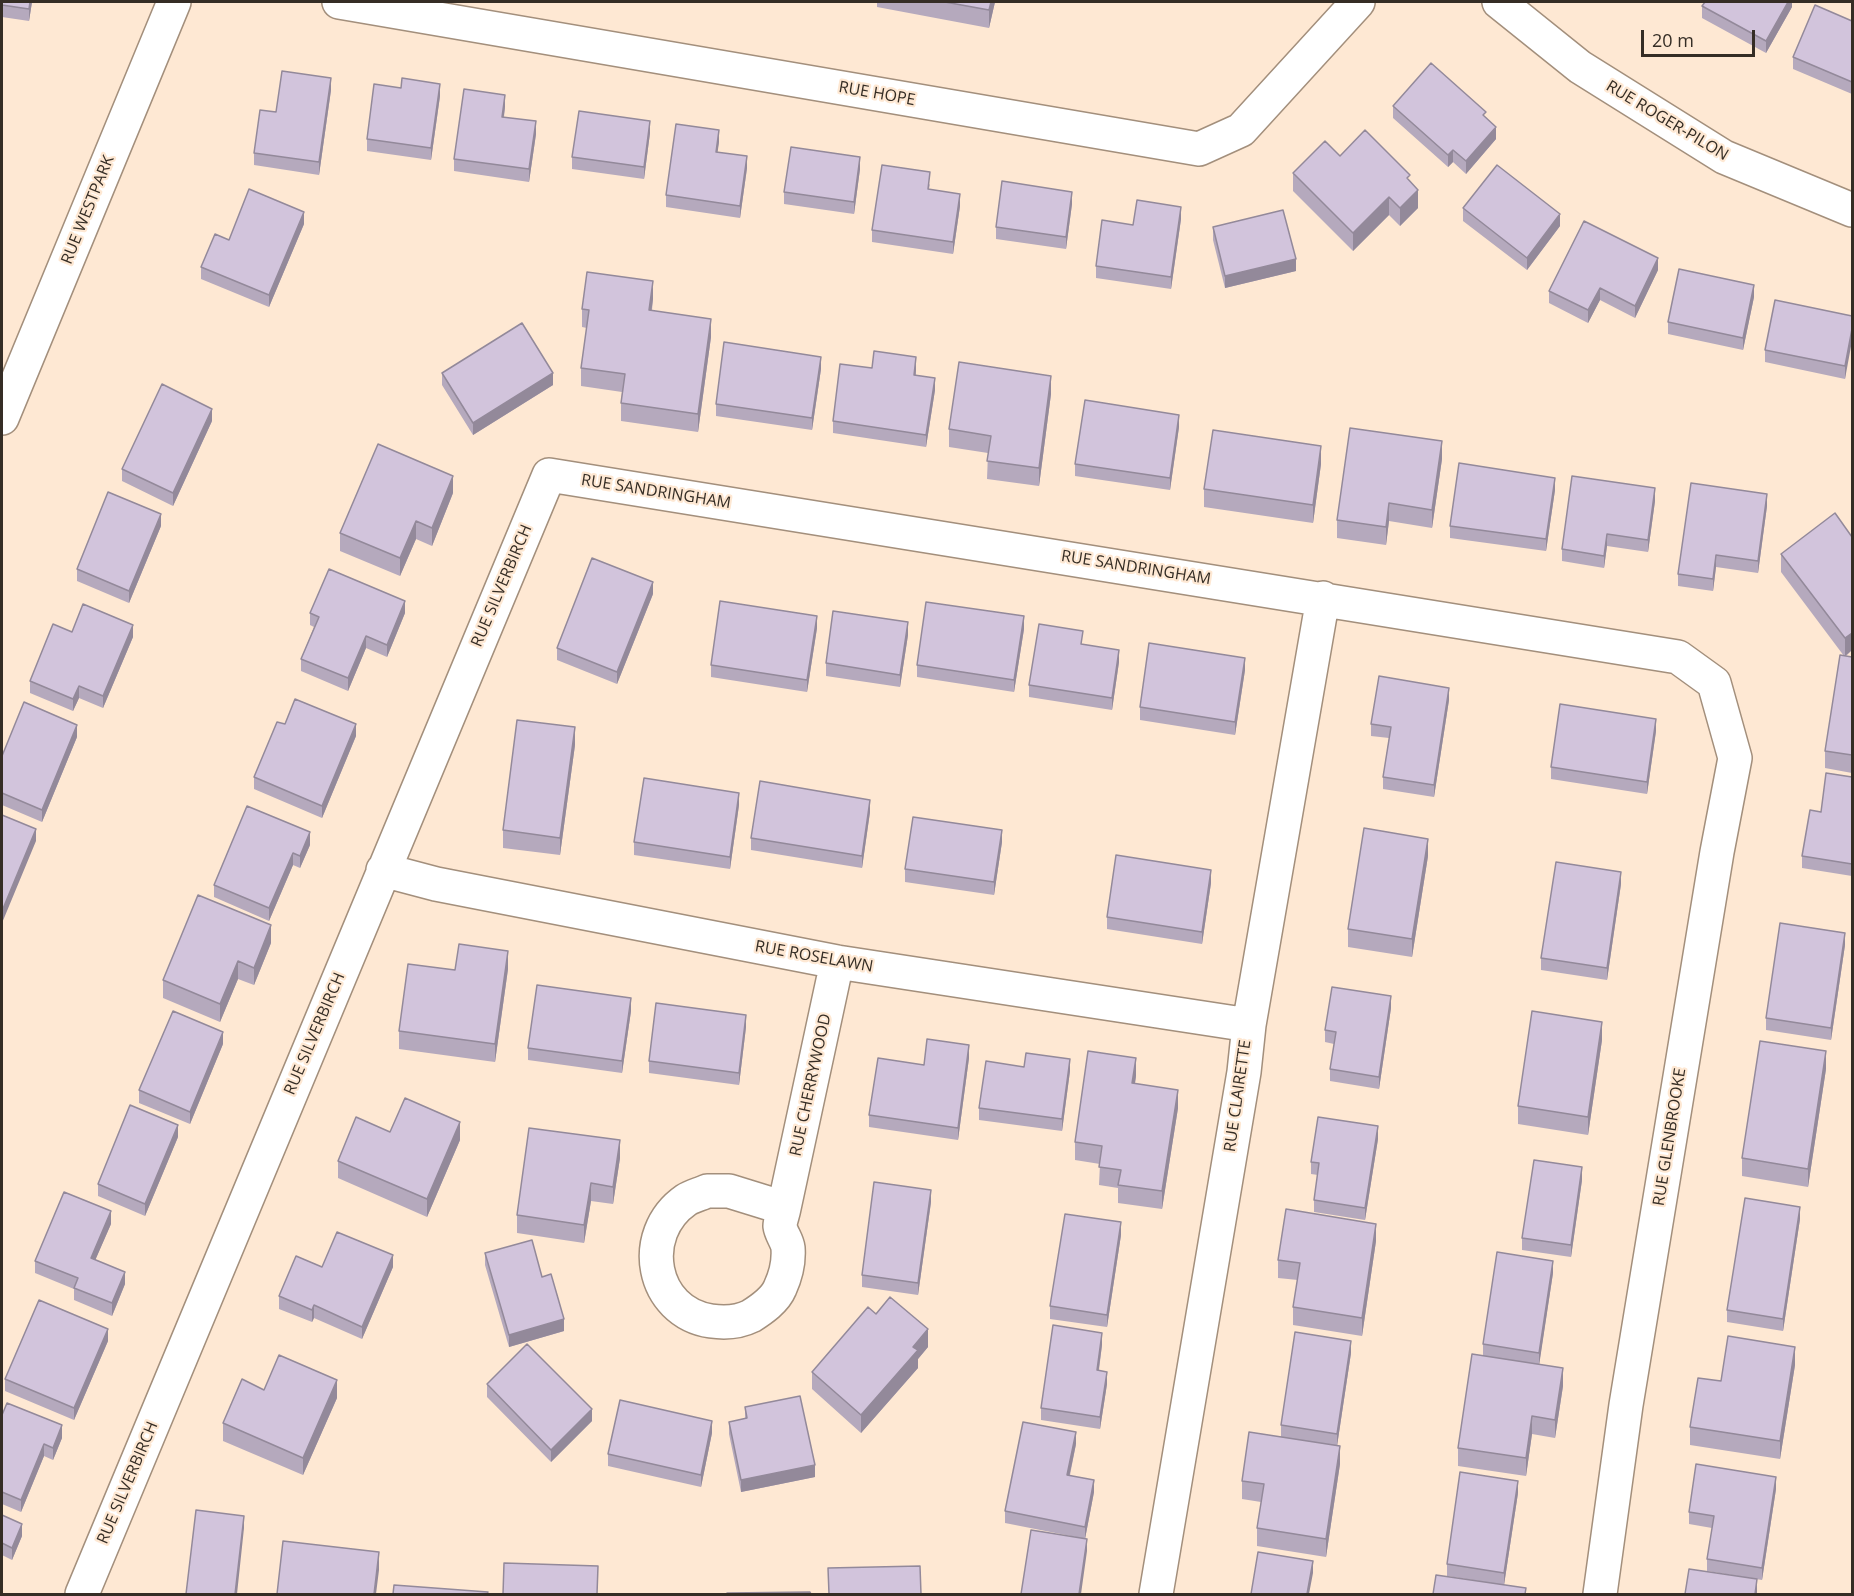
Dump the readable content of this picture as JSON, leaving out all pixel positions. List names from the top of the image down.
{
  "streets": {
    "street": [
      "RUE HOPE",
      "RUE ROGER-PILON",
      "RUE WESTPARK",
      "RUE SANDRINGHAM",
      "RUE SILVERBIRCH",
      "RUE ROSELAWN",
      "RUE CHERRYWOOD",
      "RUE CLAIRETTE",
      "RUE GLENBROOKE"
    ]
  },
  "crossings": [
    ["RUE SANDRINGHAM", "RUE SILVERBIRCH"],
    ["RUE SANDRINGHAM", "RUE CLAIRETTE"],
    ["RUE SANDRINGHAM", "RUE GLENBROOKE"],
    ["RUE SILVERBIRCH", "RUE ROSELAWN"],
    ["RUE ROSELAWN", "RUE CHERRYWOOD"],
    ["RUE ROSELAWN", "RUE CLAIRETTE"]
  ],
  "scale_bar": "20 m"
}
